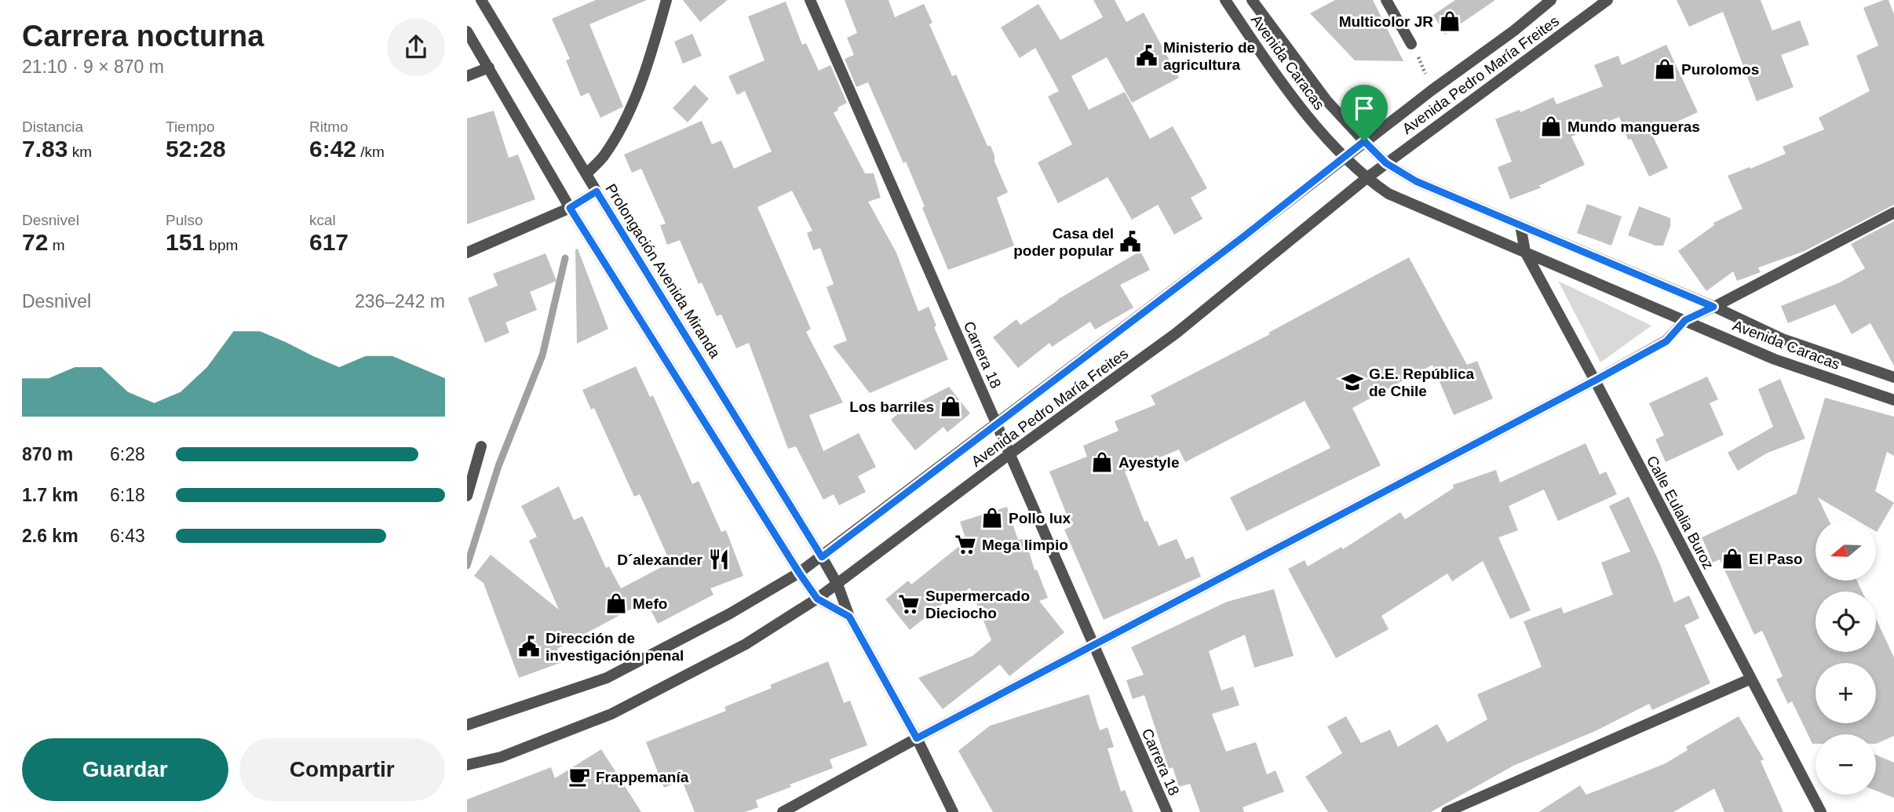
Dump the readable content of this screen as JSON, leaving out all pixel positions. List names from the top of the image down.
{
  "streets": {
    "street": [
      "Avenida Caracas",
      "Avenida Pedro María Freites",
      "Prolongación Avenida Miranda",
      "Carrera 18",
      "Calle Eulalia Buroz"
    ]
  },
  "crossings": [
    ["Avenida Caracas", "Avenida Pedro María Freites"],
    ["Avenida Caracas", "Calle Eulalia Buroz"],
    ["Avenida Pedro María Freites", "Prolongación Avenida Miranda"],
    ["Avenida Pedro María Freites", "Carrera 18"]
  ],
  "places": {
    "shop": [
      "Multicolor JR",
      "Purolomos",
      "Mundo mangueras",
      "Los barriles",
      "Ayestyle",
      "Pollo lux",
      "El Paso",
      "Mefo"
    ],
    "public building": ["Ministerio de agricultura", "Casa del poder popular", "Dirección de investigación penal"],
    "school or university": ["G.E. República de Chile"],
    "supermarket": ["Mega limpio", "Supermercado Dieciocho"],
    "restaurant": ["D´alexander"],
    "cafe": ["Frappemanía"]
  },
  "north": "left",
  "page": {
    "heading": ["Carrera nocturna", "21:10 · 9 × 870 m"],
    "stats": [
      ["Distancia", "7.83 km"],
      ["Tiempo", "52:28"],
      ["Ritmo", "6:42 /km"],
      ["Desnivel", "72 m"],
      ["Pulso", "151 bpm"],
      ["kcal", "617"]
    ],
    "chart": ["Desnivel", "236–242 m"],
    "list": [
      {
        "name": "870 m",
        "note": "6:28"
      },
      {
        "name": "1.7 km",
        "note": "6:18"
      },
      {
        "name": "2.6 km",
        "note": "6:43"
      }
    ],
    "map_buttons": ["+", "−"],
    "buttons": ["Guardar", "Compartir"]
  }
}
